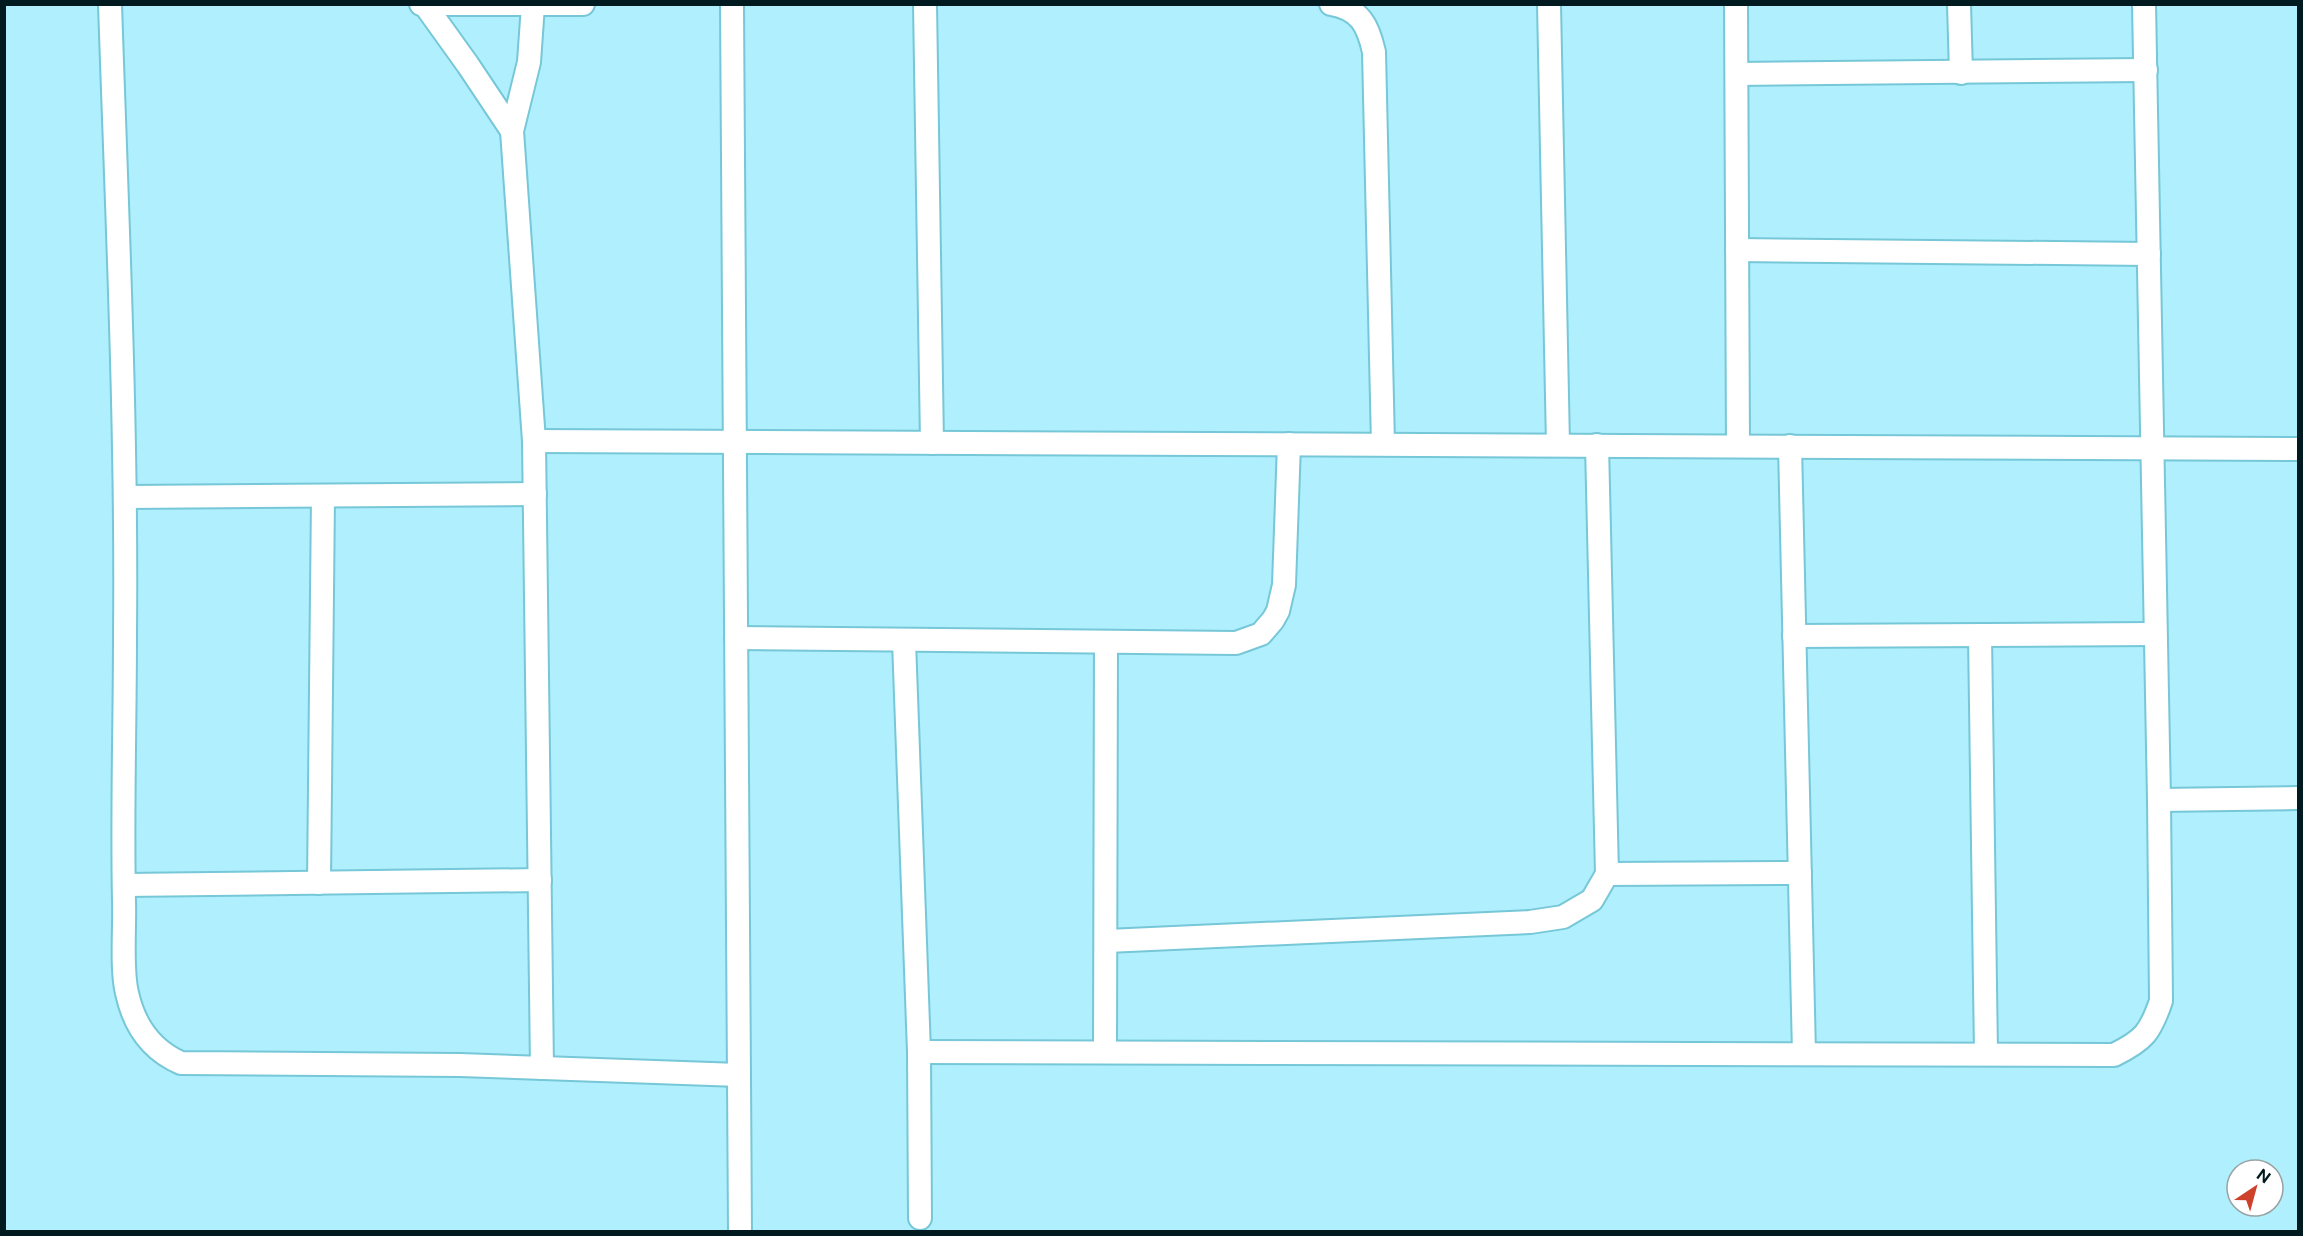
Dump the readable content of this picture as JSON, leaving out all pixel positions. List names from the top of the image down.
{
  "north": "top right"
}
